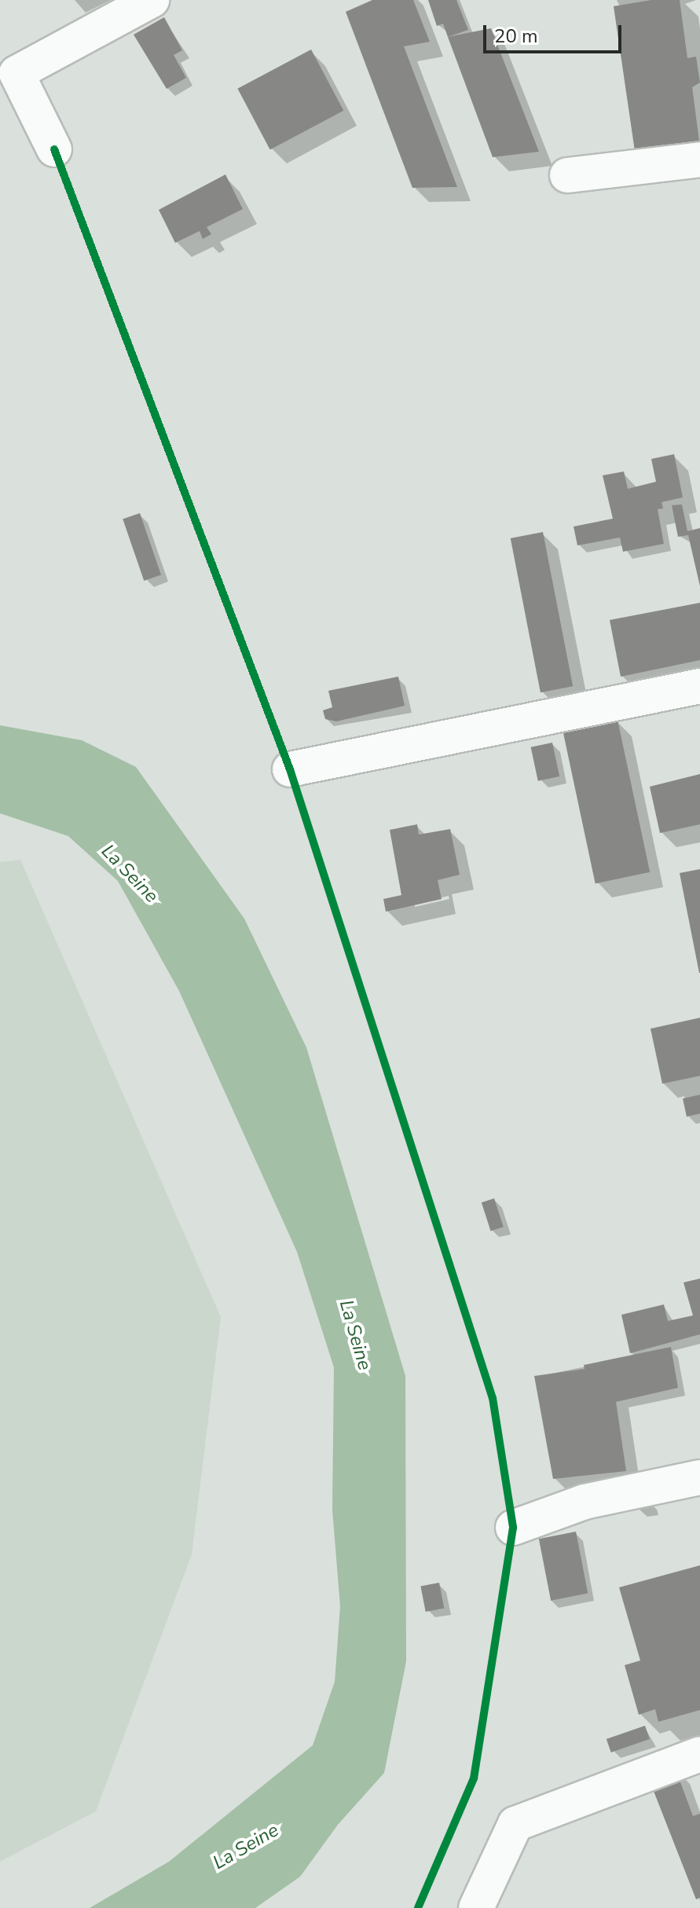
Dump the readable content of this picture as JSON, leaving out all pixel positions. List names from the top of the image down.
{
  "water": ["La Seine"],
  "scale_bar": "20 m"
}
